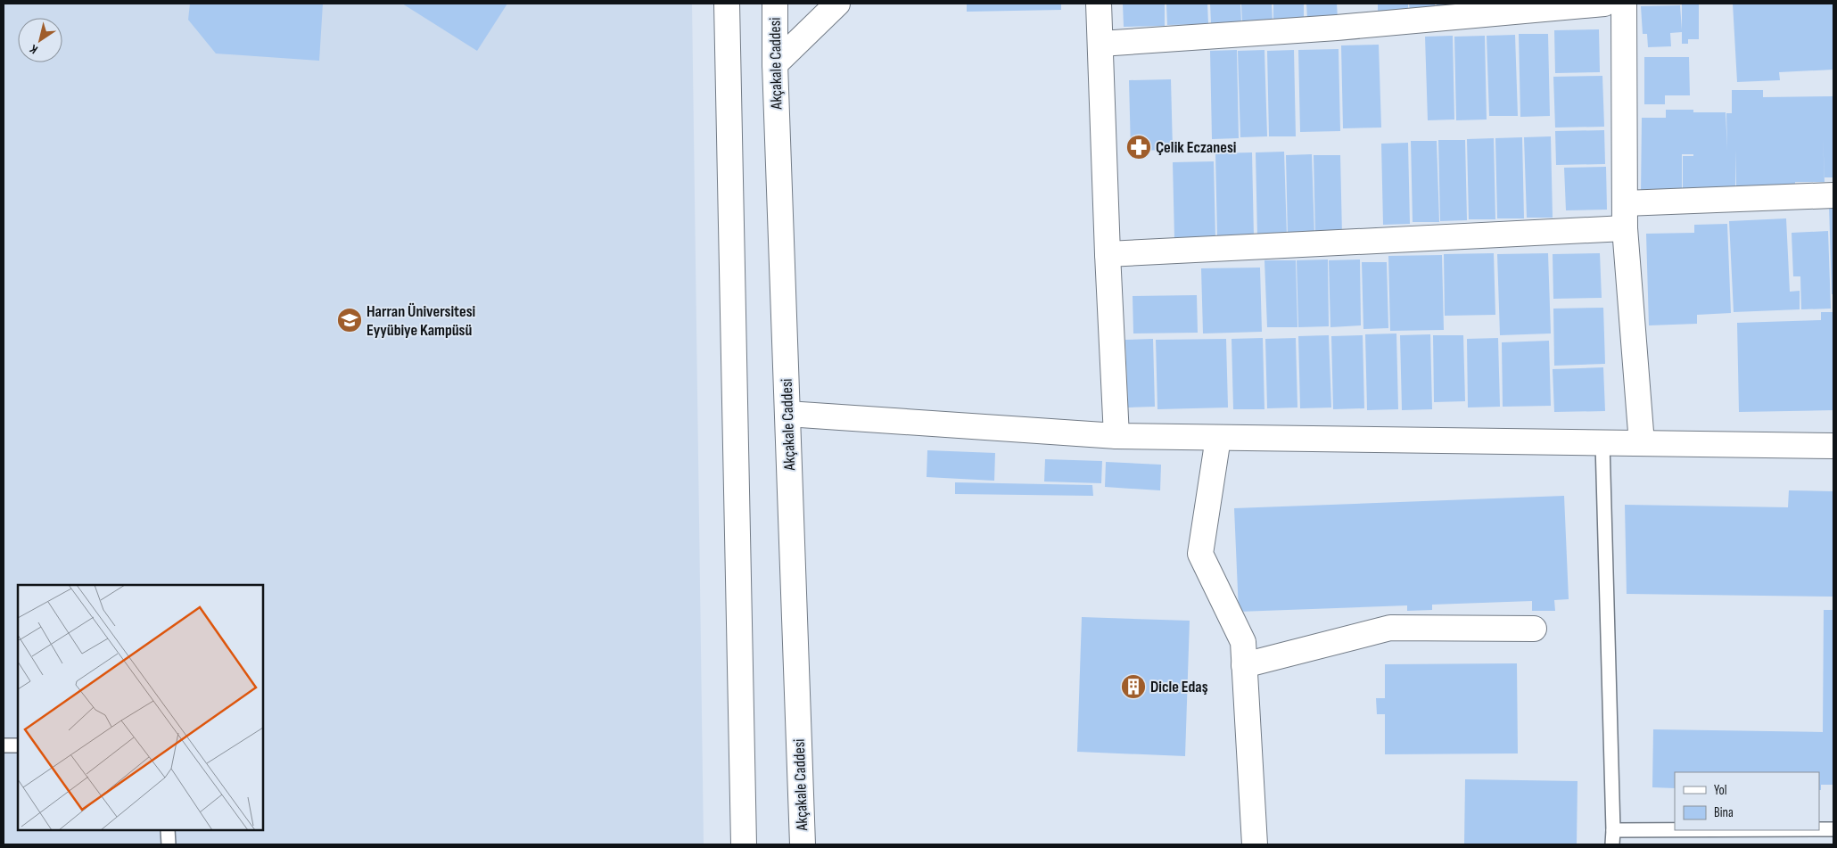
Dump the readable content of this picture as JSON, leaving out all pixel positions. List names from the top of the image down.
{
  "streets": {
    "street": ["Akçakale Caddesi"]
  },
  "places": {
    "pharmacy": ["Çelik Eczanesi"],
    "school or university": ["Harran Üniversitesi Eyyübiye Kampüsü"],
    "building": ["Dicle Edaş"]
  },
  "legend": ["Yol", "Bina"],
  "north": "bottom left"
}
